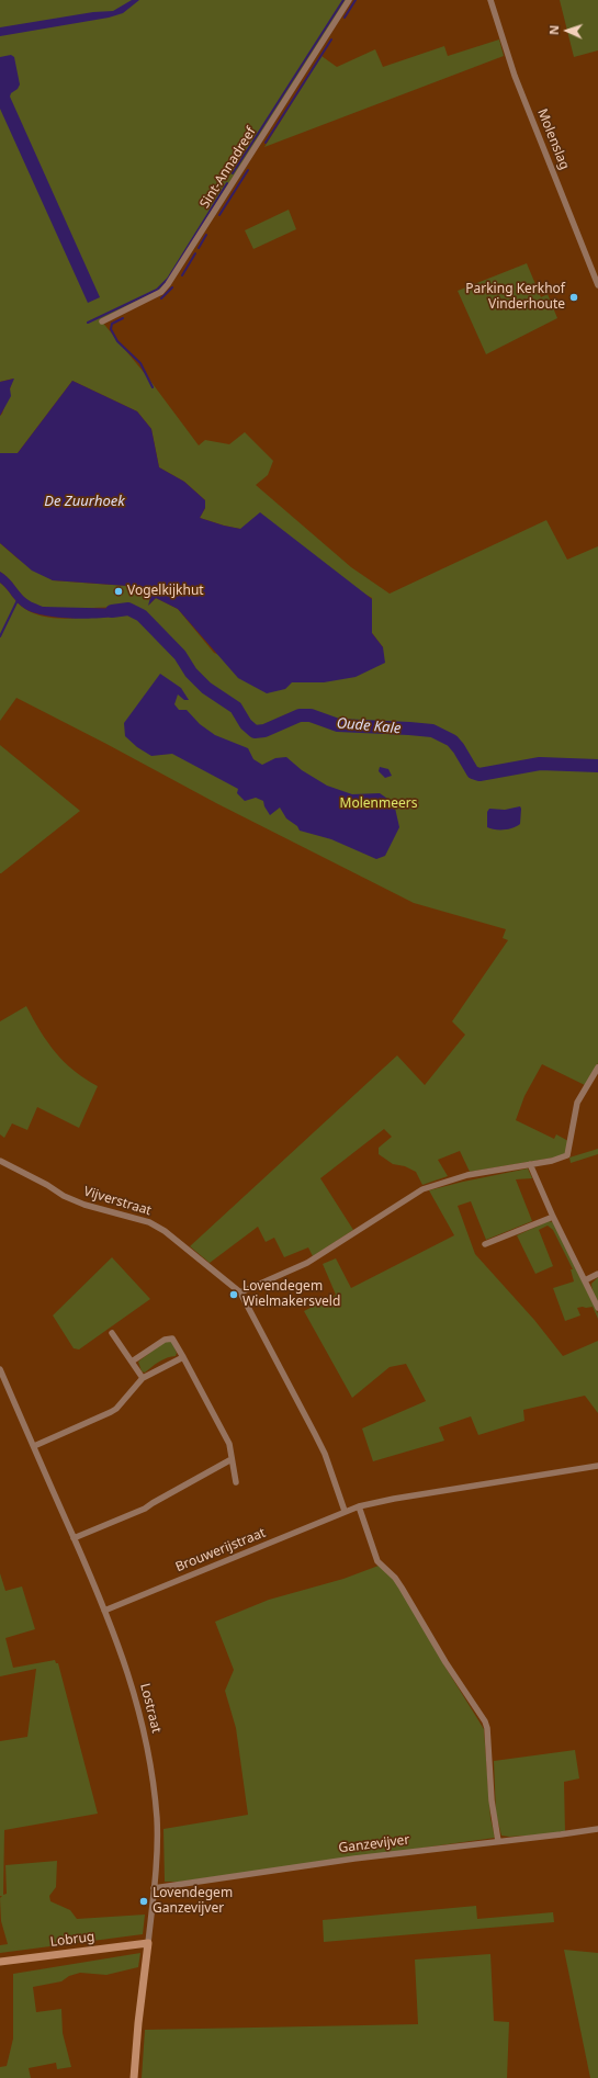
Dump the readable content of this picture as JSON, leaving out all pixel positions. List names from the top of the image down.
{
  "streets": {
    "street": [
      "Molenslag",
      "Sint-Annadreef",
      "Vijverstraat",
      "Brouwerijstraat",
      "Lostraat",
      "Ganzevijver",
      "Lobrug"
    ]
  },
  "crossings": [
    ["Brouwerijstraat", "Lostraat"],
    ["Lostraat", "Ganzevijver"],
    ["Lostraat", "Lobrug"]
  ],
  "water": ["De Zuurhoek", "Oude Kale"],
  "parks": ["Molenmeers"],
  "places": [
    "Parking Kerkhof Vinderhoute",
    "Vogelkijkhut",
    "Lovendegem Wielmakersveld",
    "Lovendegem Ganzevijver"
  ],
  "north": "left"
}
